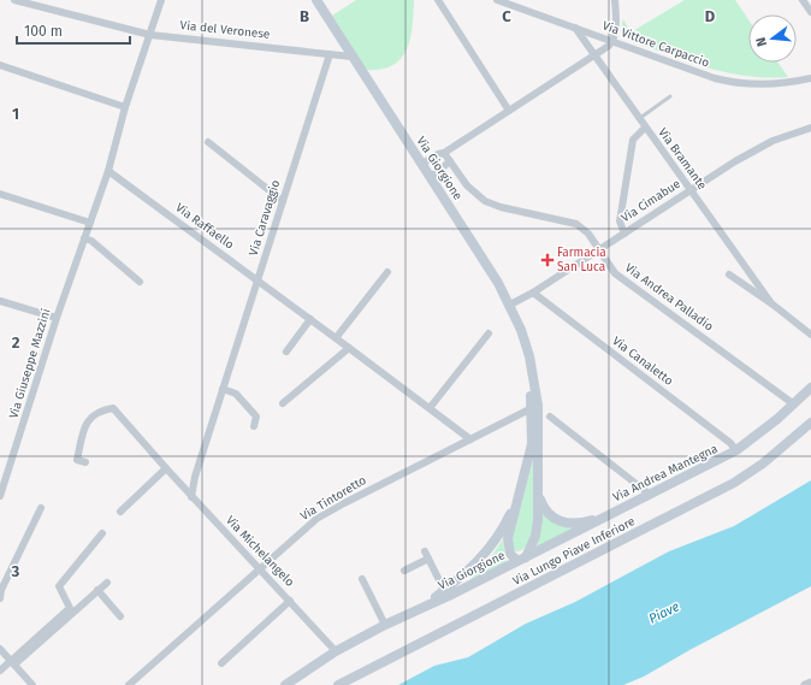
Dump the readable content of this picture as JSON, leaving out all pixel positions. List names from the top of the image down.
{
  "streets": {
    "main road": ["Via Giorgione", "Via Andrea Mantegna", "Via Lungo Piave Inferiore"],
    "street": [
      "Via del Veronese",
      "Via Vittore Carpaccio",
      "Via Bramante",
      "Via Cimabue",
      "Via Caravaggio",
      "Via Raffaello",
      "Via Andrea Palladio",
      "Via Canaletto",
      "Via Giuseppe Mazzini",
      "Via Tintoretto",
      "Via Michelangelo"
    ]
  },
  "crossings": [
    ["Via del Veronese", "Via Giorgione"],
    ["Via del Veronese", "Via Caravaggio"],
    ["Via del Veronese", "Via Giuseppe Mazzini"],
    ["Via Vittore Carpaccio", "Via Bramante"],
    ["Via Bramante", "Via Cimabue"],
    ["Via Giorgione", "Via Cimabue"],
    ["Via Giorgione", "Via Andrea Mantegna"],
    ["Via Giorgione", "Via Tintoretto"],
    ["Via Giorgione", "Via Michelangelo"],
    ["Via Cimabue", "Via Andrea Palladio"],
    ["Via Cimabue", "Via Canaletto"],
    ["Via Caravaggio", "Via Raffaello"],
    ["Via Caravaggio", "Via Michelangelo"],
    ["Via Raffaello", "Via Giuseppe Mazzini"],
    ["Via Raffaello", "Via Tintoretto"],
    ["Via Andrea Palladio", "Via Andrea Mantegna"],
    ["Via Canaletto", "Via Andrea Mantegna"],
    ["Via Tintoretto", "Via Michelangelo"]
  ],
  "water": ["Piave"],
  "places": {
    "health": ["Farmacia San Luca"]
  },
  "scale_bar": "100 m",
  "north": "left",
  "grid": {
    "columns": ["B", "C", "D"],
    "rows": ["1", "2", "3"]
  }
}
